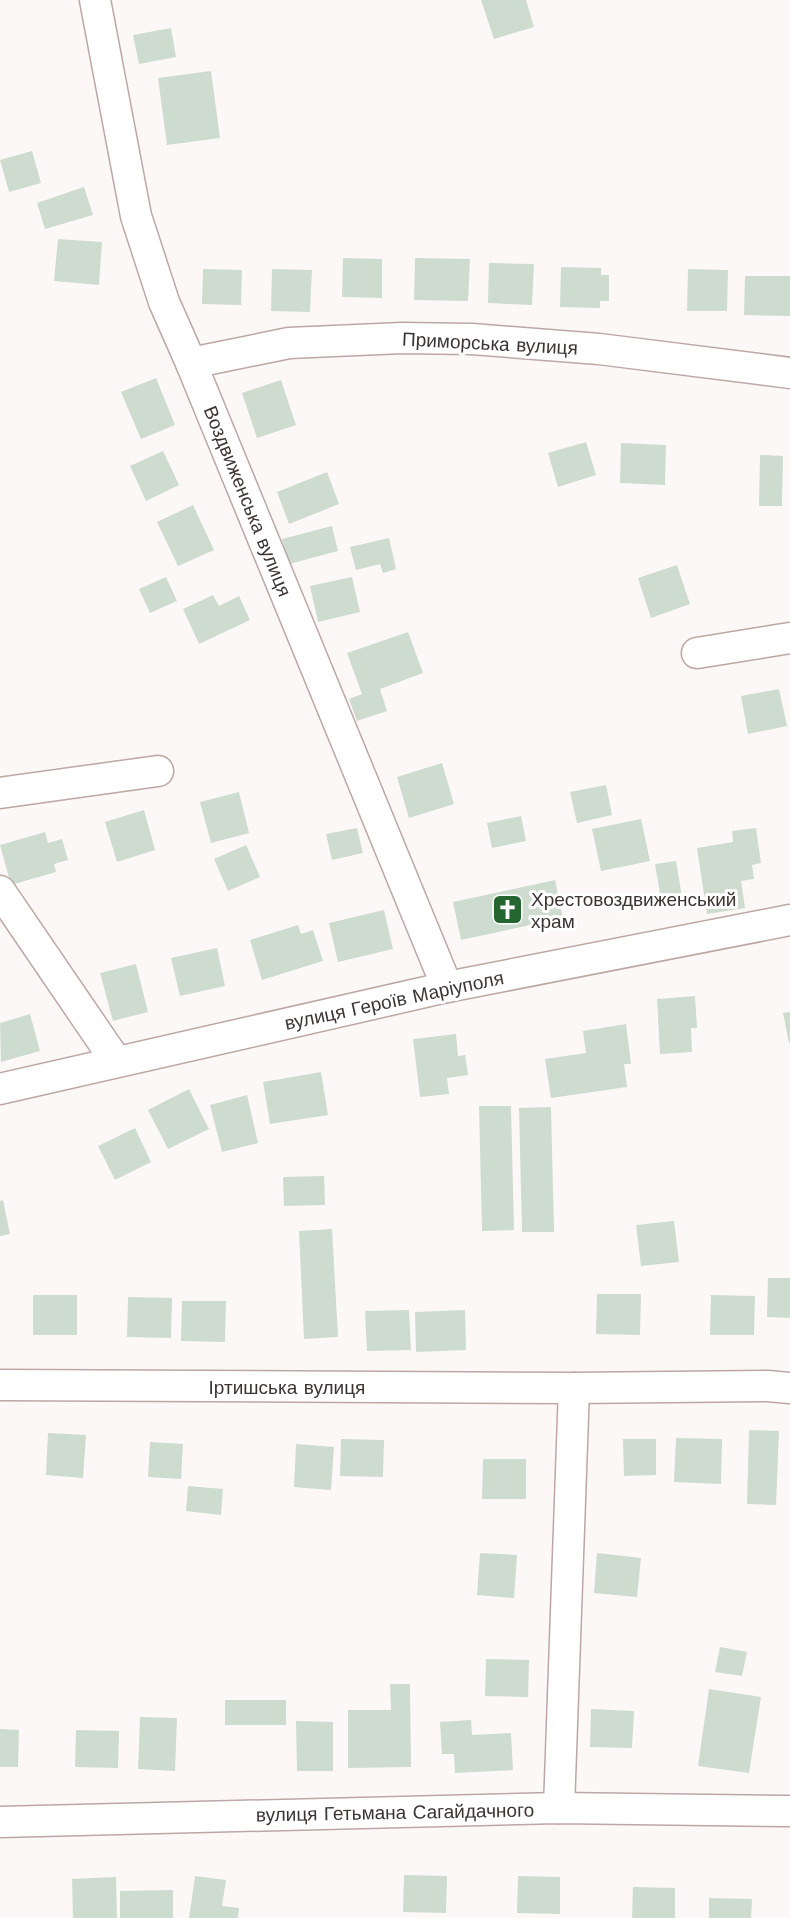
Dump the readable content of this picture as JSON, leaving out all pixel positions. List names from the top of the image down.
{
  "streets": {
    "street": [
      "Приморська вулиця",
      "Воздвиженська вулиця",
      "вулиця Героїв Маріуполя",
      "Іртишська вулиця",
      "вулиця Гетьмана Сагайдачного"
    ]
  },
  "crossings": [
    ["Приморська вулиця", "Воздвиженська вулиця"],
    ["Воздвиженська вулиця", "вулиця Героїв Маріуполя"]
  ],
  "places": {
    "church": ["Хрестовоздвиженський храм"]
  }
}
